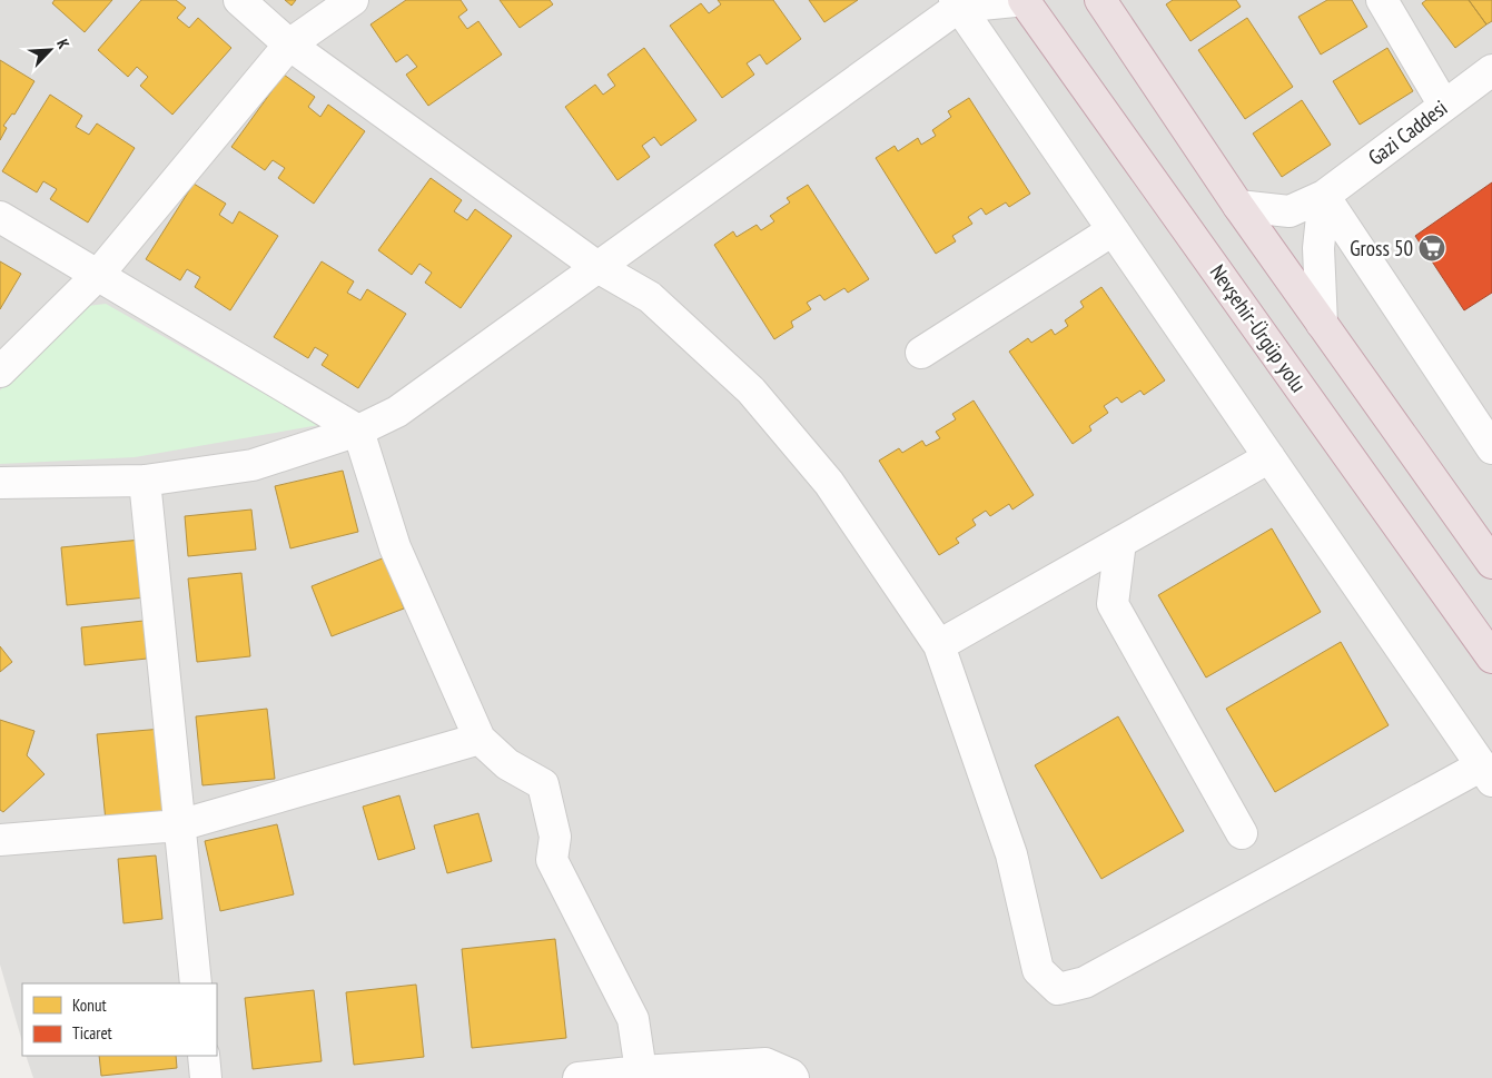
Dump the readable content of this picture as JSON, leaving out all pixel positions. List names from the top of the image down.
{
  "streets": {
    "highway": ["Nevşehir-Ürgüp yolu"],
    "street": ["Gazi Caddesi"]
  },
  "places": {
    "supermarket": ["Gross 50"]
  },
  "legend": ["Konut", "Ticaret"],
  "north": "top right"
}
